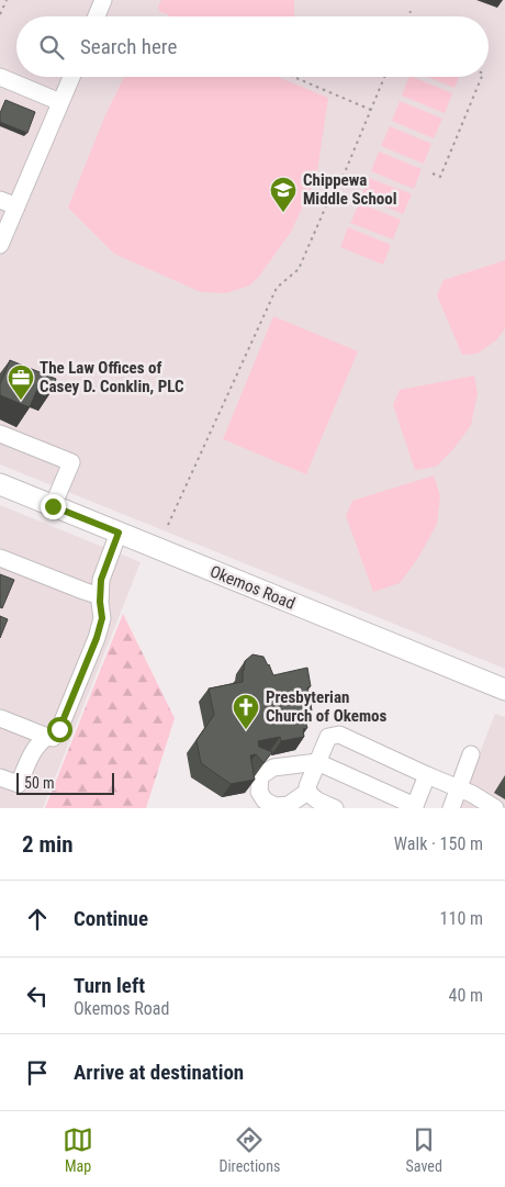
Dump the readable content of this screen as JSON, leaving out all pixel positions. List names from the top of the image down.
{
  "streets": {
    "main road": ["Okemos Road"]
  },
  "places": {
    "school or university": ["Chippewa Middle School"],
    "office": ["The Law Offices of Casey D. Conklin, PLC"],
    "church": ["Presbyterian Church of Okemos"]
  },
  "scale_bar": "50 m",
  "page": {
    "search": "Search here",
    "scale": "50 m",
    "heading": ["2 min", "Walk · 150 m"],
    "list": [
      ["Continue", "110 m"],
      ["Turn left", "Okemos Road", "40 m"],
      "Arrive at destination"
    ],
    "nav": ["Map", "Directions", "Saved"]
  }
}
